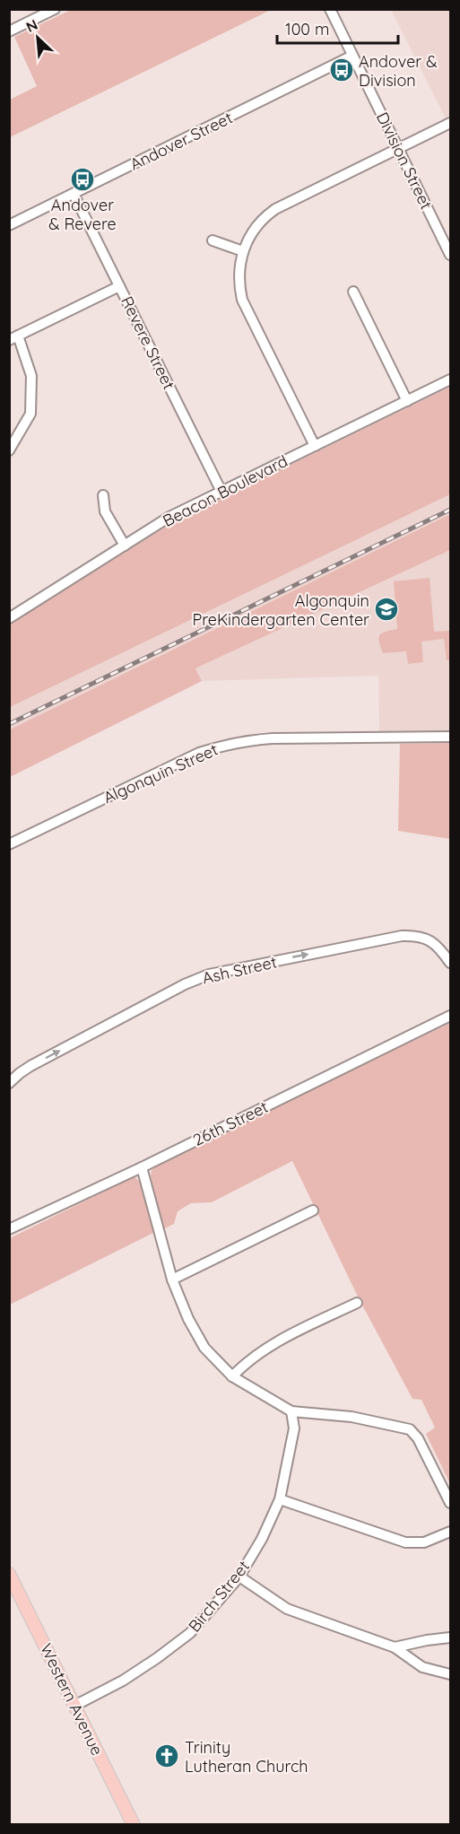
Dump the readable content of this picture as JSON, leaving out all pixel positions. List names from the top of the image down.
{
  "streets": {
    "main road": ["Western Avenue"],
    "street": [
      "Andover Street",
      "Division Street",
      "Revere Street",
      "Beacon Boulevard",
      "Algonquin Street",
      "Ash Street",
      "26th Street",
      "Birch Street"
    ]
  },
  "crossings": [
    ["Andover Street", "Division Street"],
    ["Andover Street", "Revere Street"],
    ["Revere Street", "Beacon Boulevard"],
    ["Birch Street", "Western Avenue"]
  ],
  "one_way": ["Ash Street"],
  "places": {
    "bus stop": ["Andover & Division", "Andover & Revere"],
    "school or university": ["Algonquin PreKindergarten Center"],
    "church": ["Trinity Lutheran Church"]
  },
  "scale_bar": "100 m",
  "north": "top left"
}
